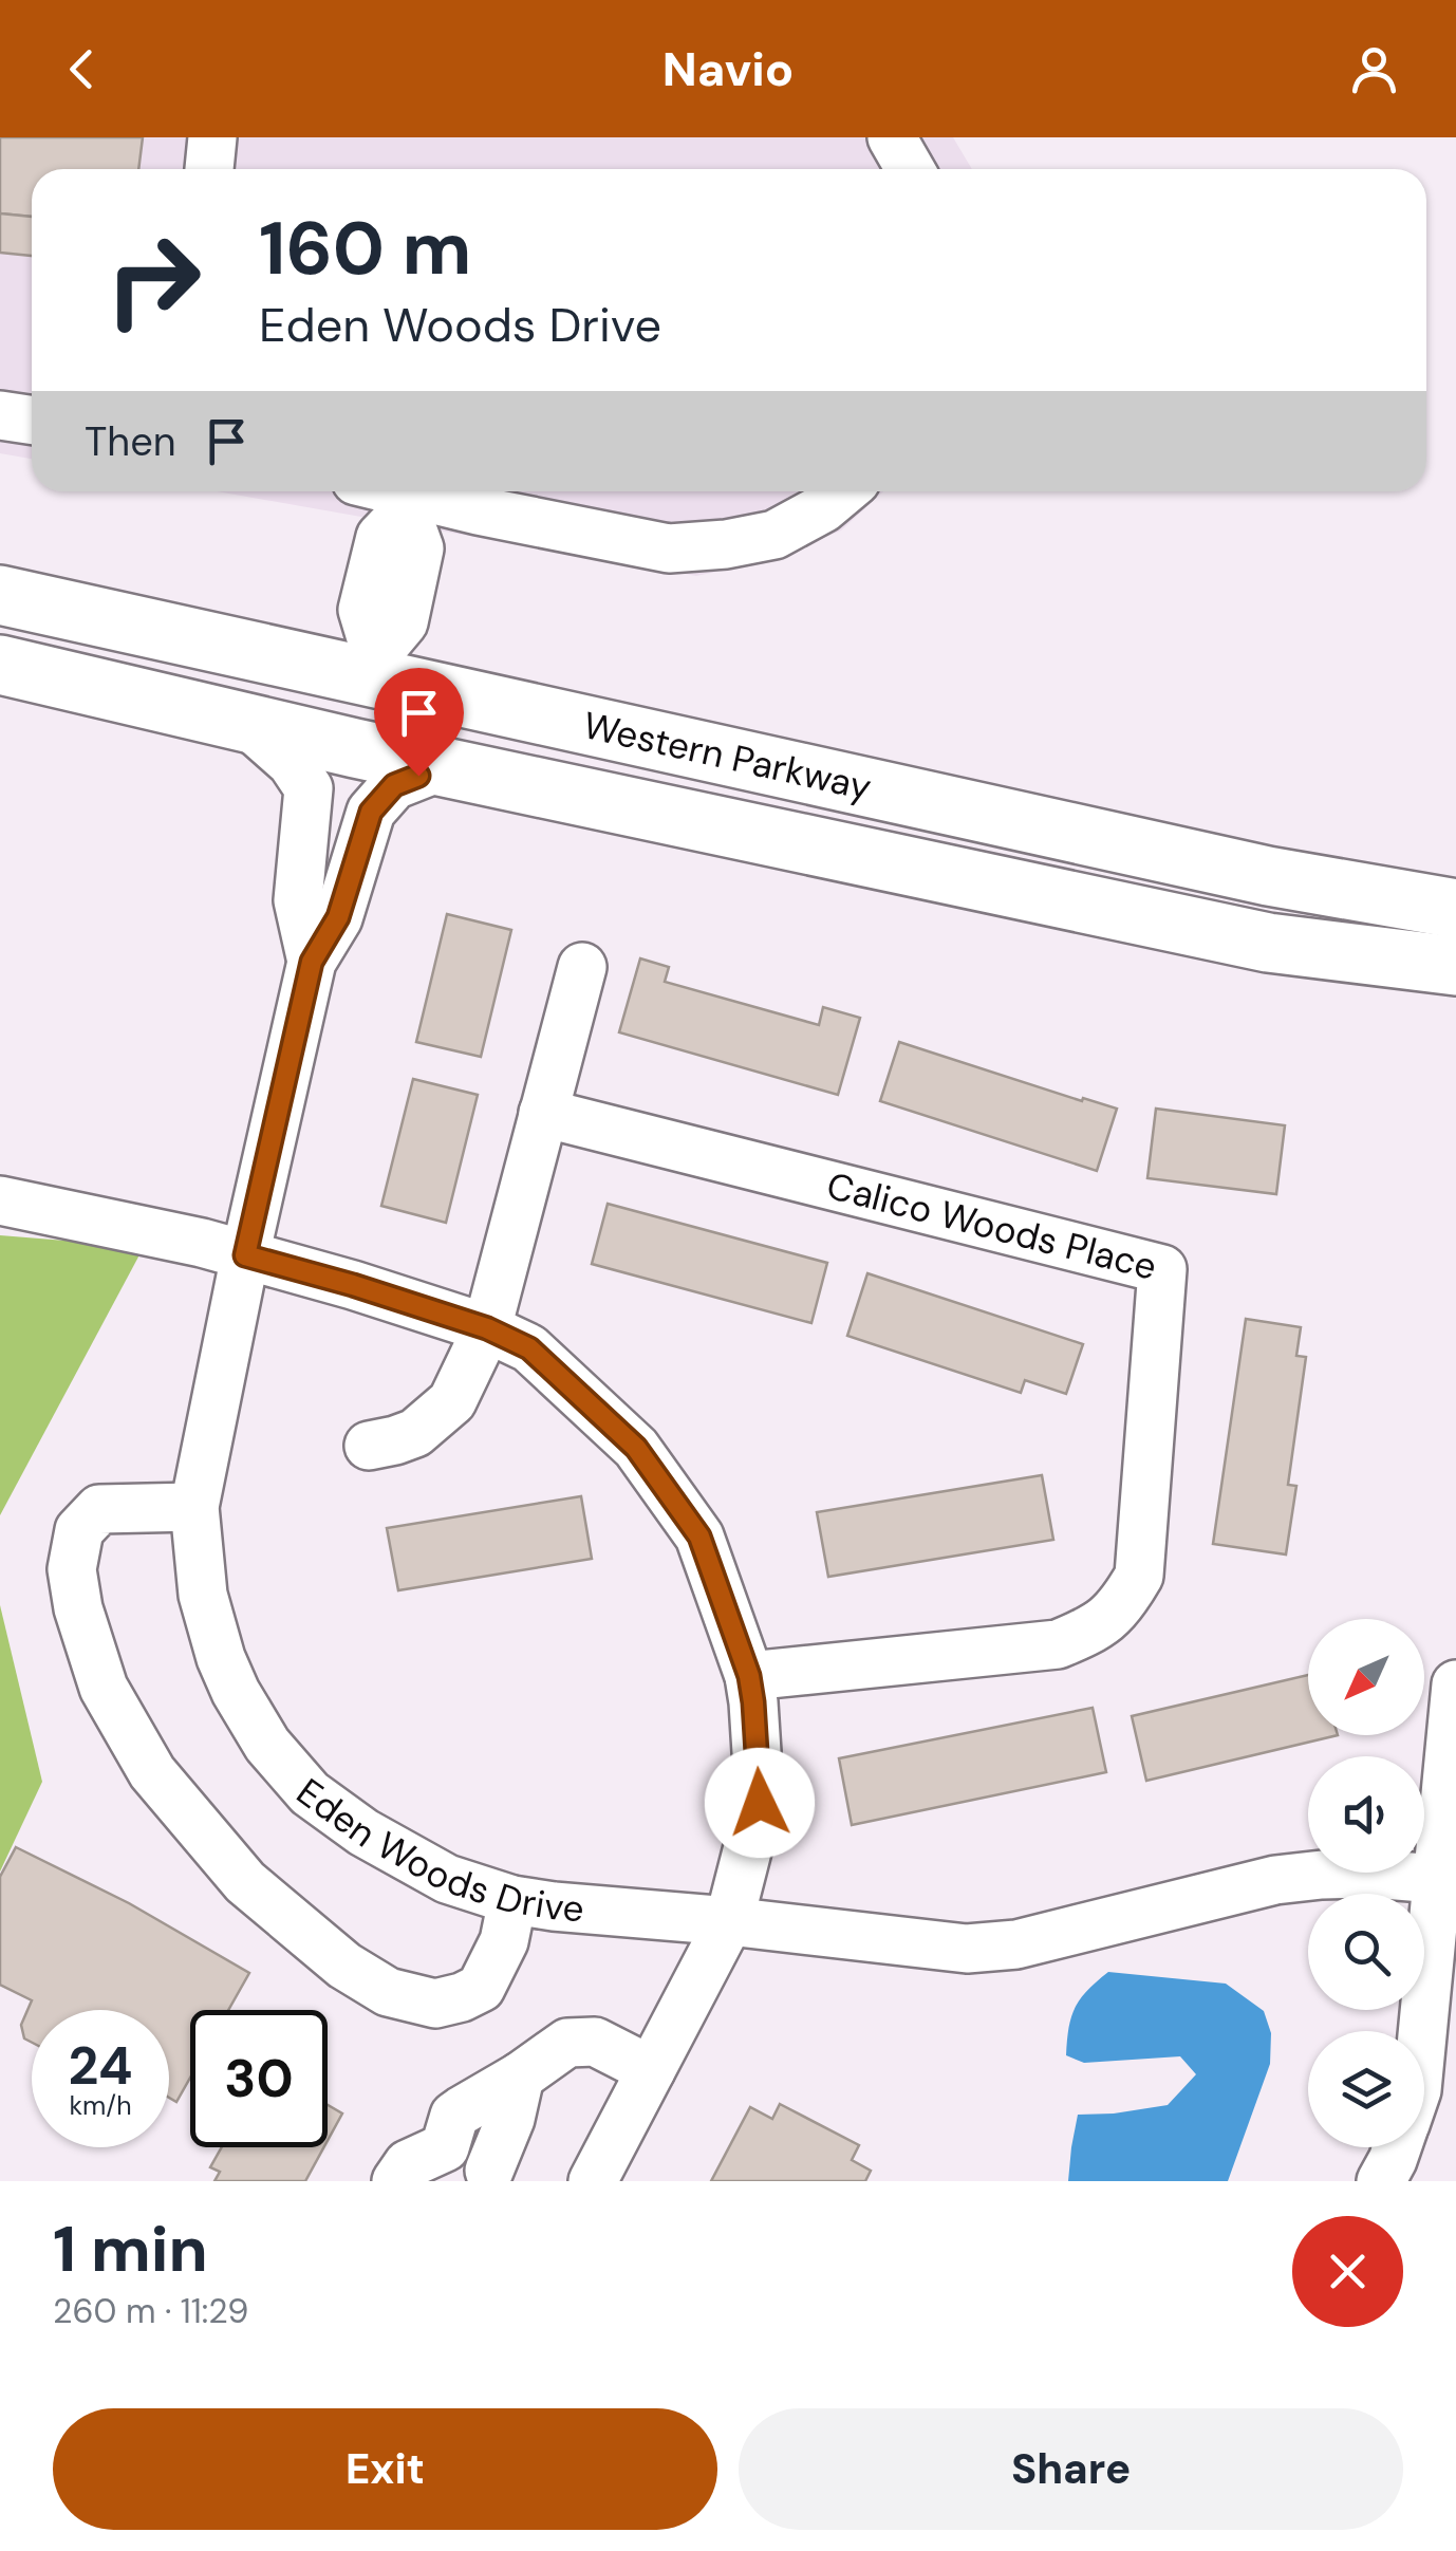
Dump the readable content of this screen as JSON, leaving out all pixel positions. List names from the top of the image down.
{
  "streets": {
    "main road": ["Western Parkway"],
    "street": ["Calico Woods Place", "Eden Woods Drive"]
  },
  "crossings": [
    ["Western Parkway", "Eden Woods Drive"]
  ],
  "north": "bottom left",
  "page": {
    "header": "Navio",
    "turn": ["160 m", "Eden Woods Drive"],
    "then": "Then",
    "speed": "24 km/h",
    "limit": "30",
    "heading": ["1 min", "260 m · 11:29"],
    "buttons": ["Exit", "Share"]
  }
}
